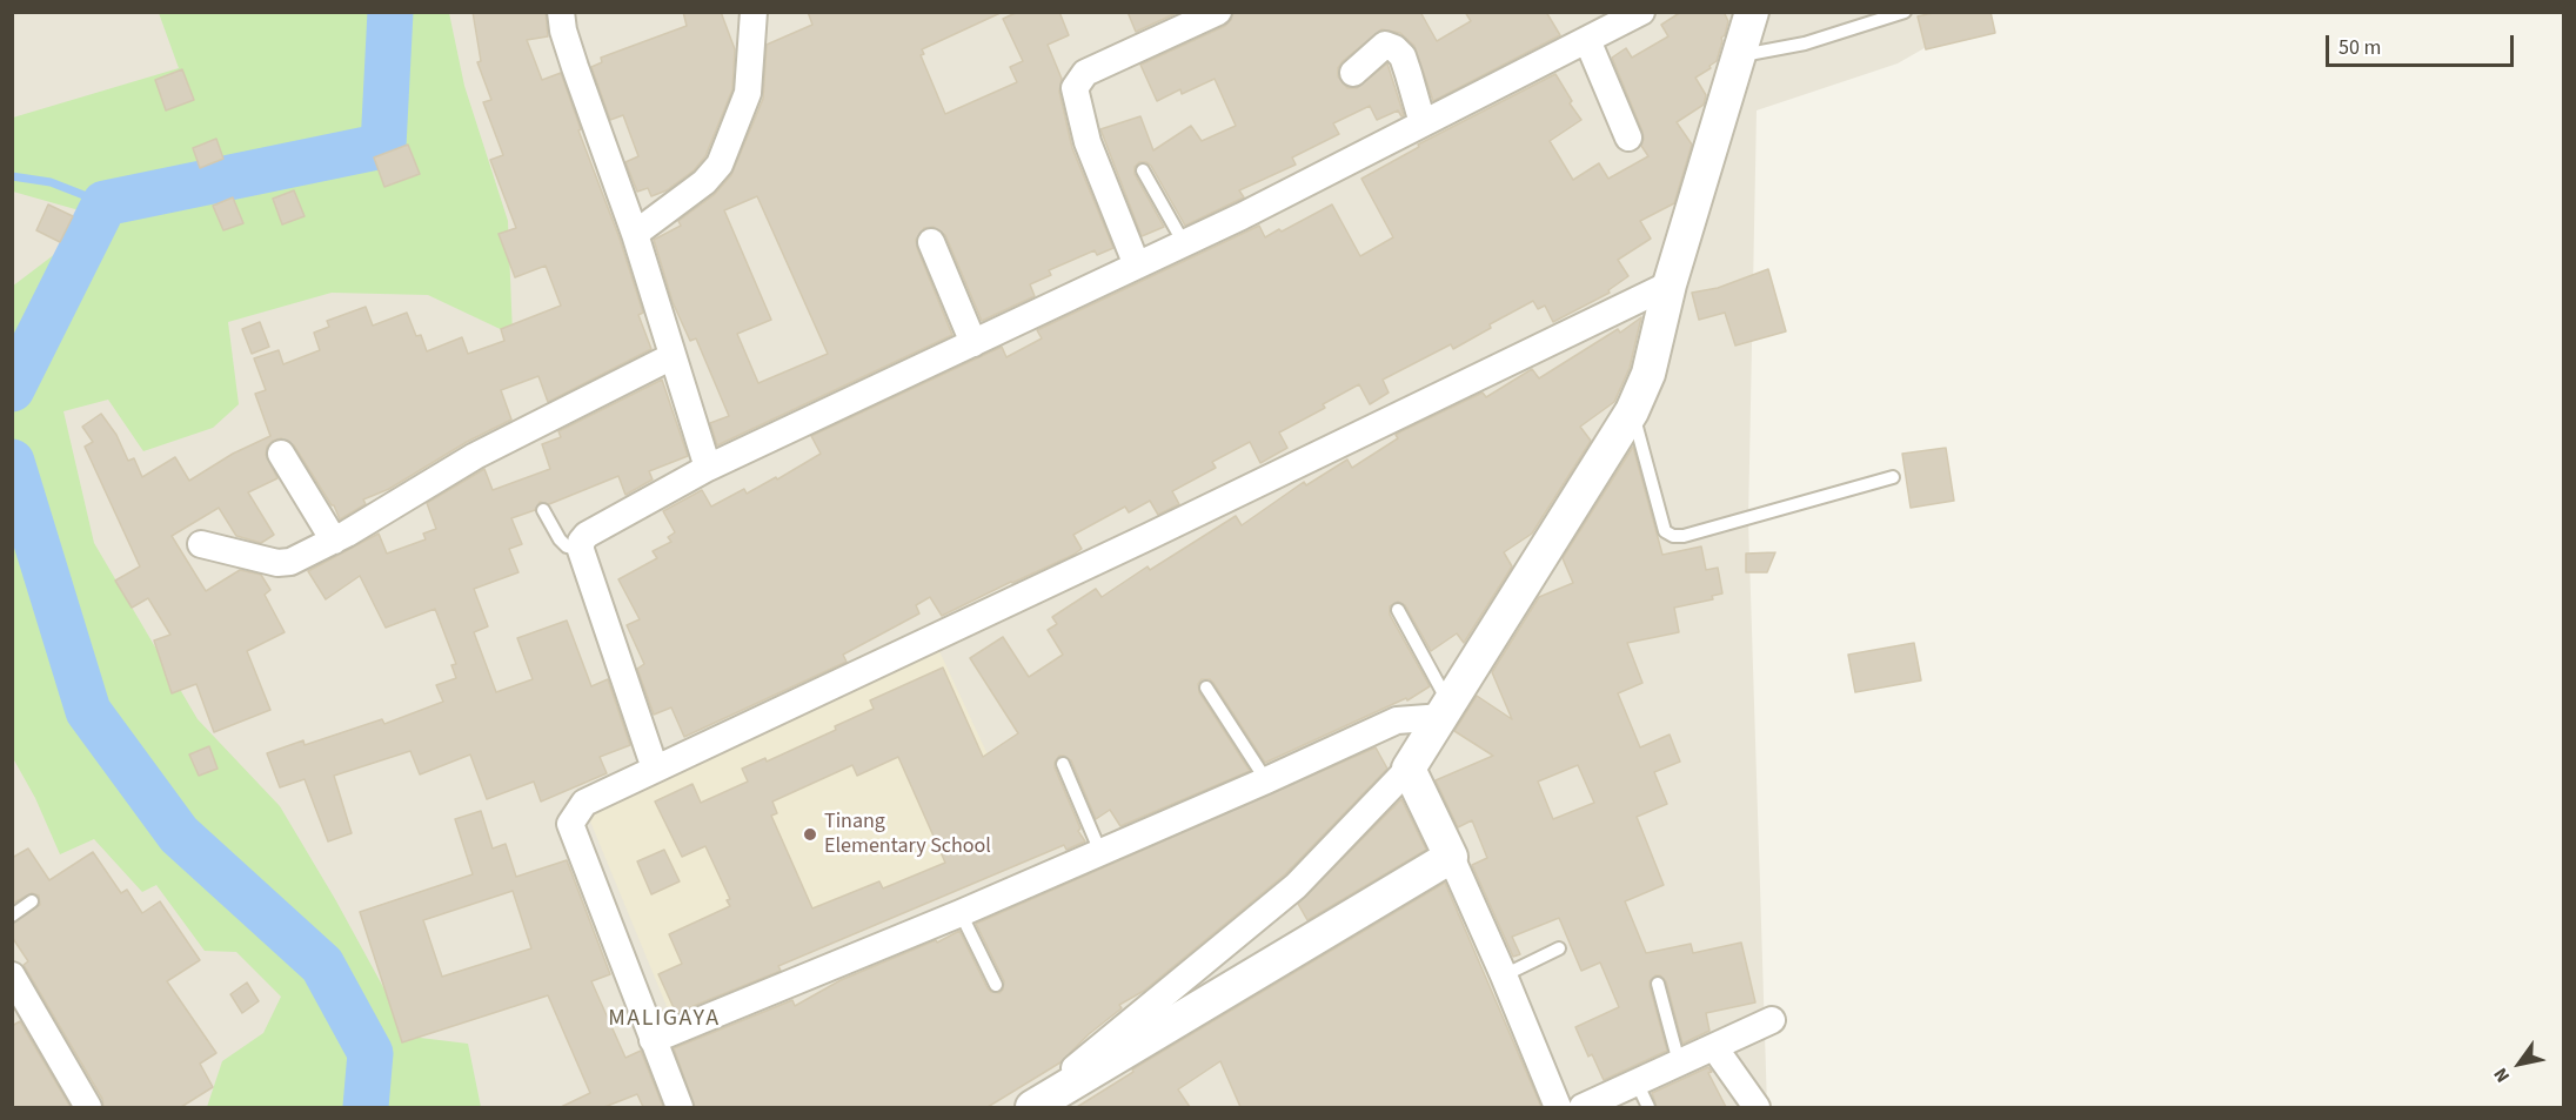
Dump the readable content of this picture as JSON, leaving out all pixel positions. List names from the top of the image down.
{
  "districts": ["MALIGAYA"],
  "places": ["Tinang Elementary School"],
  "scale_bar": "50 m",
  "north": "bottom left"
}
